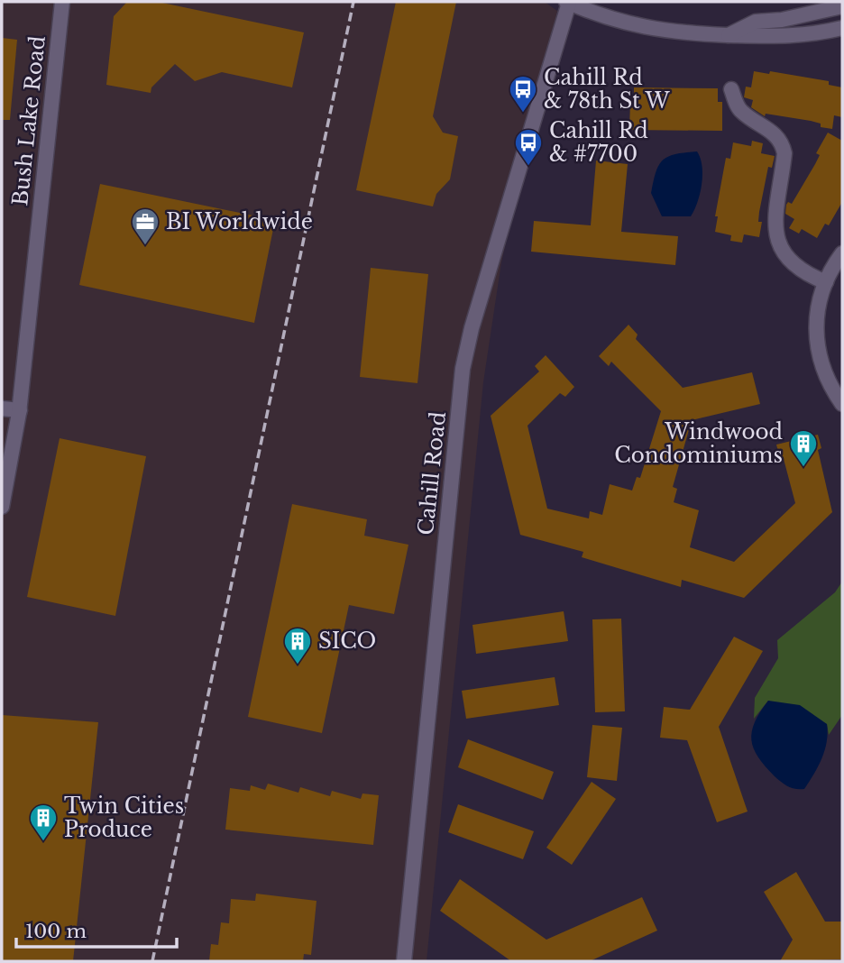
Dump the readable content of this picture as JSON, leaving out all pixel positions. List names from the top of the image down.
{
  "streets": {
    "street": ["Bush Lake Road", "Cahill Road"]
  },
  "places": {
    "bus stop": ["Cahill Rd & 78th St W", "Cahill Rd & #7700"],
    "office": ["BI Worldwide"],
    "building": ["Windwood Condominiums", "SICO", "Twin Cities Produce"]
  },
  "scale_bar": "100 m"
}
